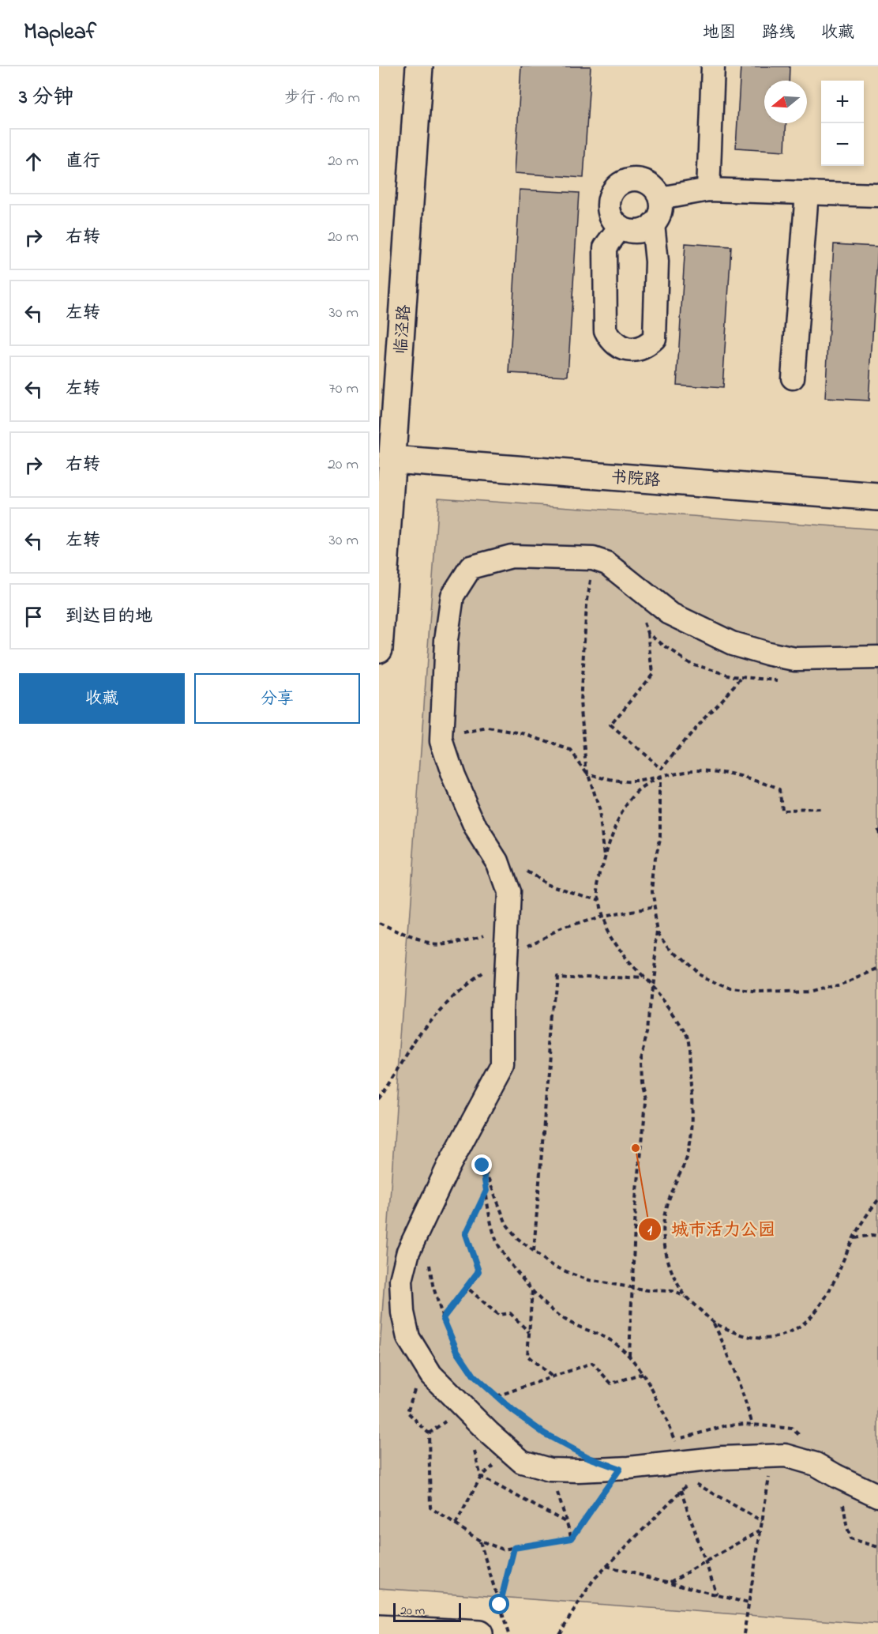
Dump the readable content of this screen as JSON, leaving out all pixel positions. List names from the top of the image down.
{
  "streets": {
    "street": ["临泾路", "书院路"]
  },
  "crossings": [
    ["临泾路", "书院路"]
  ],
  "places": ["城市活力公园"],
  "scale_bar": "20 m",
  "north": "left",
  "page": {
    "header": "Mapleaf",
    "nav": ["地图", "路线", "收藏"],
    "heading": ["3 分钟", "步行 · 190 m"],
    "map_buttons": ["+", "−"],
    "list": [
      ["直行", "20 m"],
      ["右转", "20 m"],
      ["左转", "30 m"],
      ["左转", "70 m"],
      ["右转", "20 m"],
      ["左转", "30 m"],
      "到达目的地"
    ],
    "buttons": ["收藏", "分享"],
    "scale": "20 m"
  }
}
